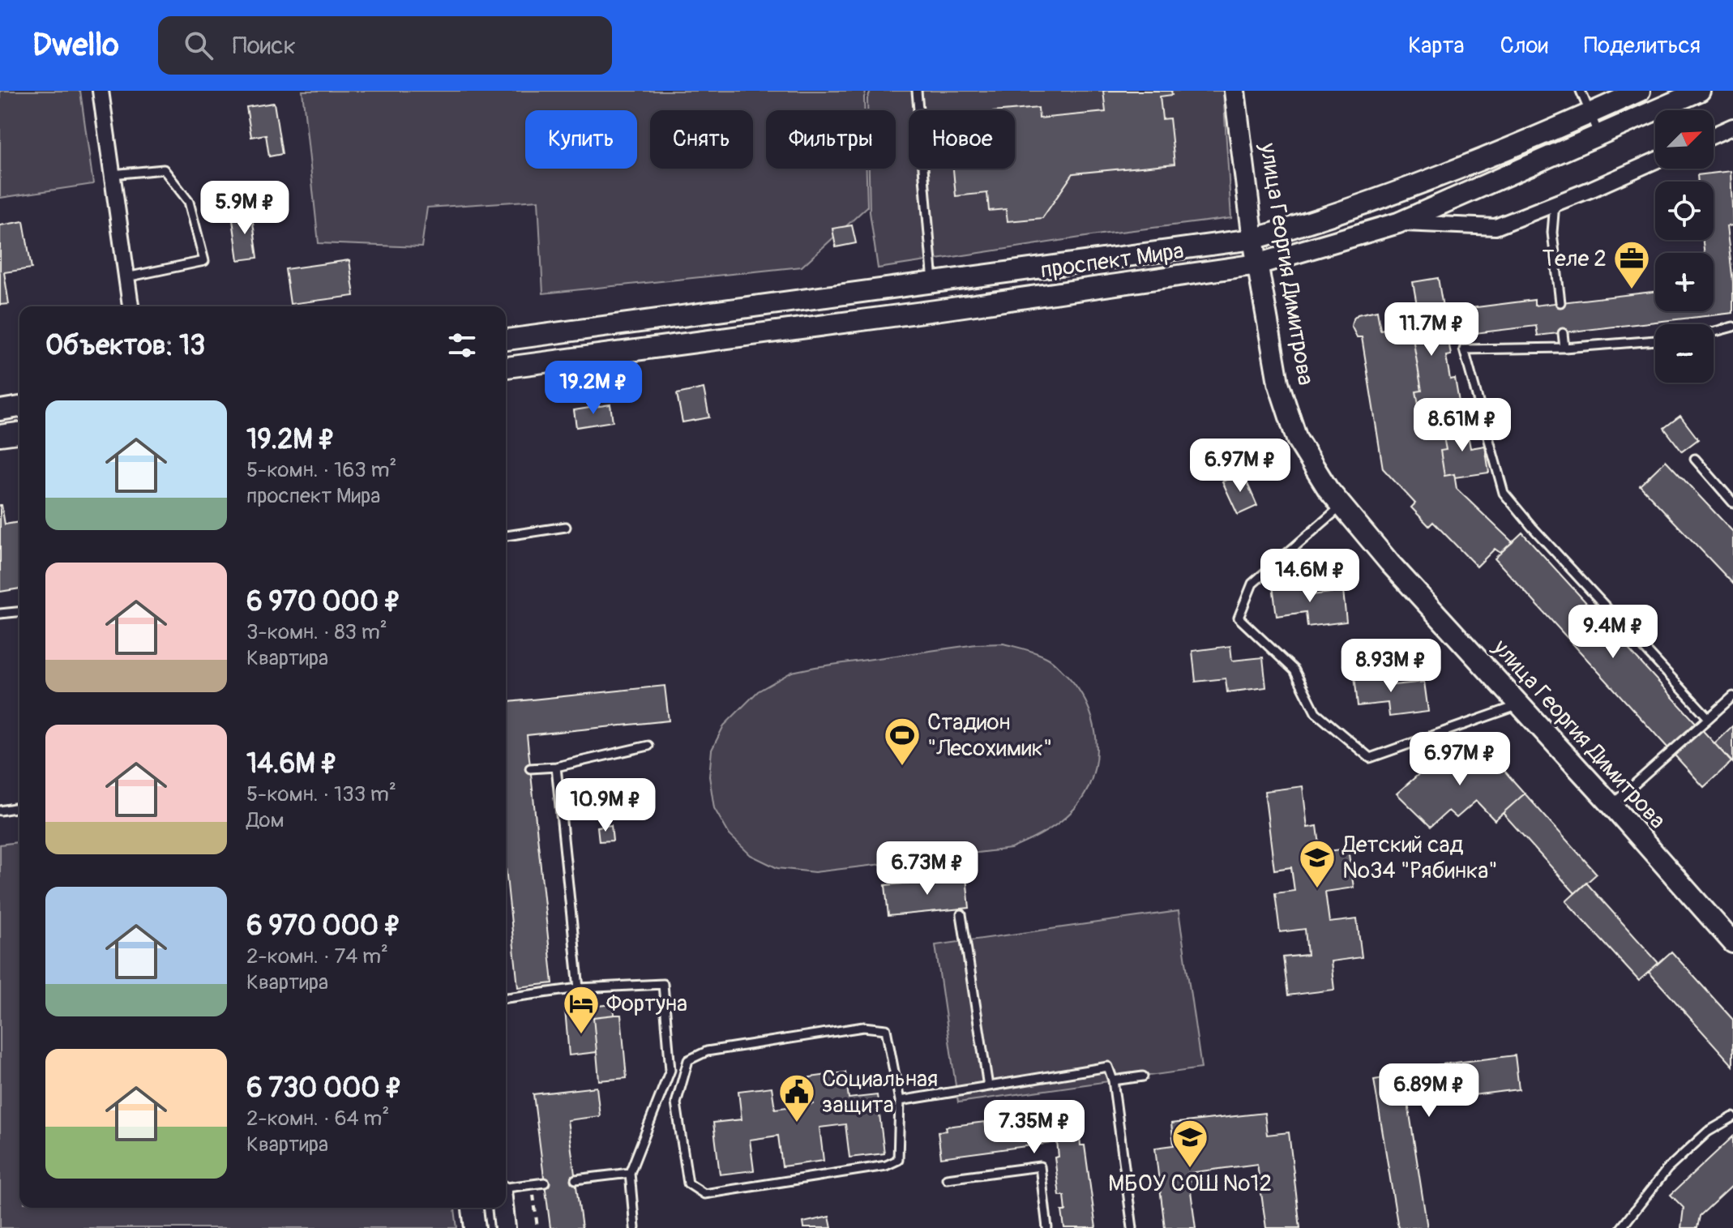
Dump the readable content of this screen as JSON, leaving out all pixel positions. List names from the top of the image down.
{
  "streets": {
    "street": ["проспект Мира", "улица Георгия Димитрова"]
  },
  "crossings": [
    ["проспект Мира", "улица Георгия Димитрова"]
  ],
  "places": {
    "office": ["Теле 2"],
    "sports": ["Стадион \"Лесохимик\""],
    "school or university": ["Детский сад №34 \"Рябинка\"", "МБОУ СОШ №12"],
    "hotel": ["Фортуна"],
    "public building": ["Социальная защита"]
  },
  "north": "top right",
  "page": {
    "header": "Dwello",
    "search": "Поиск",
    "nav": ["Карта", "Слои", "Поделиться"],
    "map_buttons": ["+", "−"],
    "chip": [
      "Купить",
      "Снять",
      "Фильтры",
      "Новое"
    ],
    "price": [
      "5.9M ₽",
      "11.7M ₽",
      "19.2M ₽",
      "8.61M ₽",
      "6.97M ₽",
      "14.6M ₽",
      "9.4M ₽",
      "8.93M ₽",
      "6.97M ₽",
      "10.9M ₽",
      "6.73M ₽",
      "6.89M ₽",
      "7.35M ₽"
    ],
    "heading": "Объектов: 13",
    "list": [
      {
        "name": "19.2M ₽",
        "note": "5-комн. · 163 m² · проспект Мира"
      },
      {
        "name": "6 970 000 ₽",
        "note": "3-комн. · 83 m² · Квартира"
      },
      {
        "name": "14.6M ₽",
        "note": "5-комн. · 133 m² · Дом"
      },
      {
        "name": "6 970 000 ₽",
        "note": "2-комн. · 74 m² · Квартира"
      },
      {
        "name": "6 730 000 ₽",
        "note": "2-комн. · 64 m² · Квартира"
      }
    ]
  }
}
